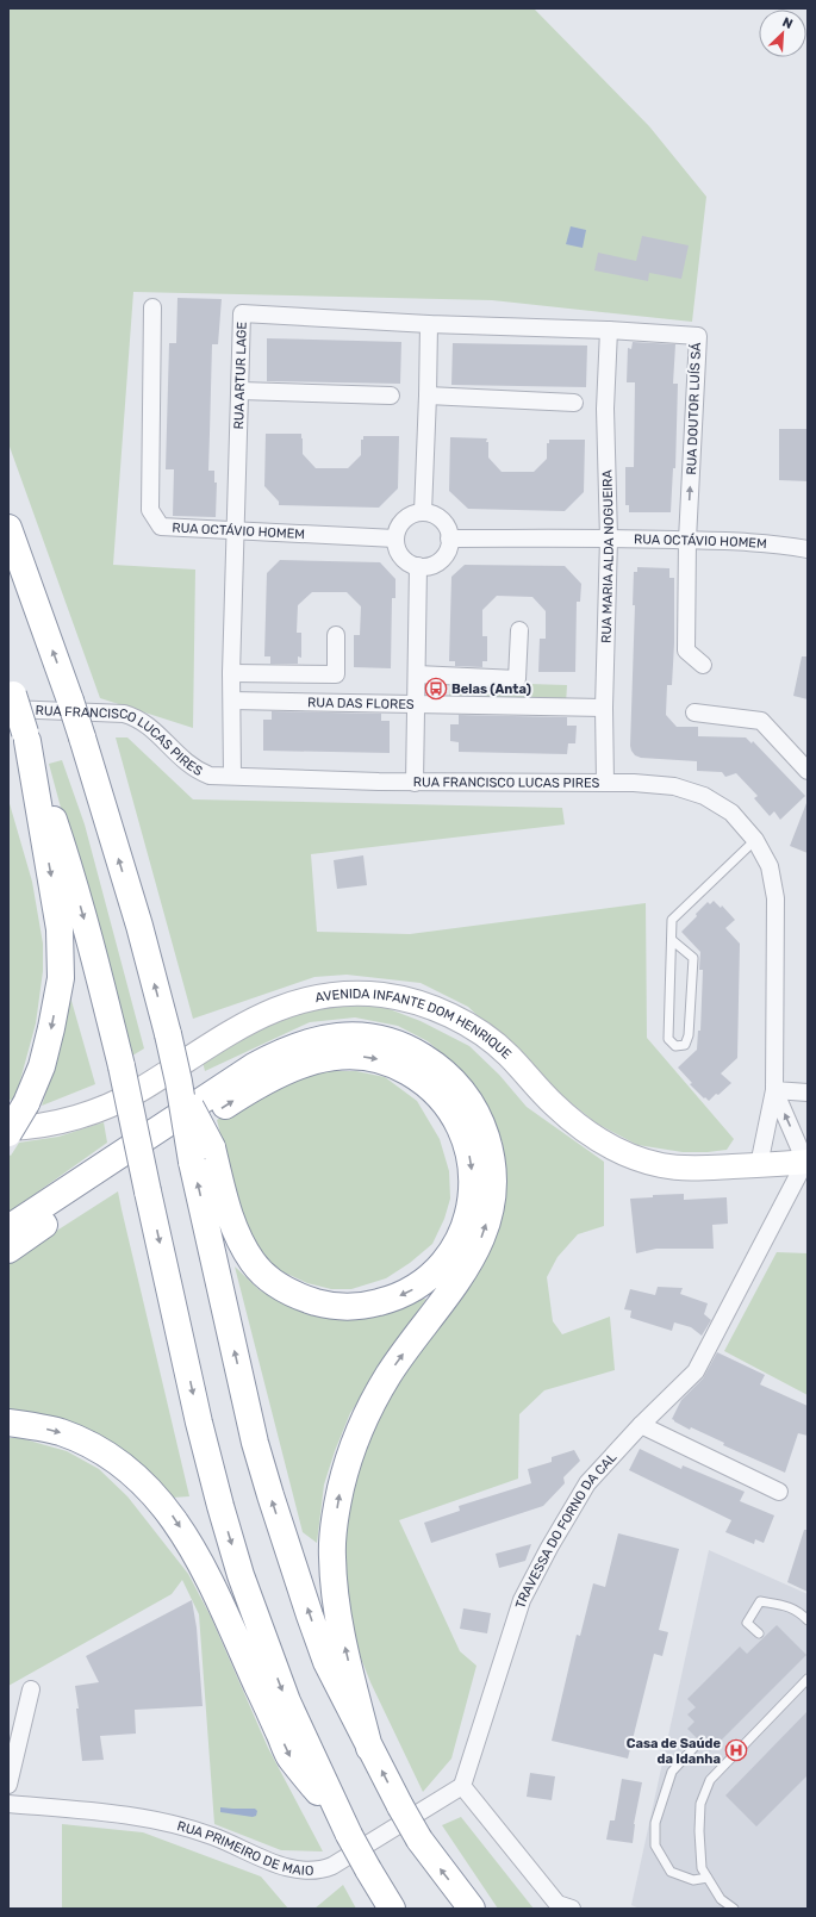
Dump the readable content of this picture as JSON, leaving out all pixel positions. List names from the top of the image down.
{
  "streets": {
    "street": [
      "RUA ARTUR LAGE",
      "RUA DOUTOR LUÍS SÁ",
      "RUA OCTÁVIO HOMEM",
      "RUA MARIA ALDA NOGUEIRA",
      "RUA DAS FLORES",
      "RUA FRANCISCO LUCAS PIRES",
      "AVENIDA INFANTE DOM HENRIQUE",
      "TRAVESSA DO FORNO DA CAL",
      "RUA PRIMEIRO DE MAIO"
    ]
  },
  "crossings": [
    ["RUA ARTUR LAGE", "RUA DOUTOR LUÍS SÁ"],
    ["RUA ARTUR LAGE", "RUA OCTÁVIO HOMEM"],
    ["RUA ARTUR LAGE", "RUA MARIA ALDA NOGUEIRA"],
    ["RUA ARTUR LAGE", "RUA DAS FLORES"],
    ["RUA ARTUR LAGE", "RUA FRANCISCO LUCAS PIRES"],
    ["RUA DOUTOR LUÍS SÁ", "RUA OCTÁVIO HOMEM"],
    ["RUA DOUTOR LUÍS SÁ", "RUA MARIA ALDA NOGUEIRA"],
    ["RUA OCTÁVIO HOMEM", "RUA MARIA ALDA NOGUEIRA"],
    ["RUA MARIA ALDA NOGUEIRA", "RUA DAS FLORES"],
    ["RUA MARIA ALDA NOGUEIRA", "RUA FRANCISCO LUCAS PIRES"],
    ["RUA FRANCISCO LUCAS PIRES", "AVENIDA INFANTE DOM HENRIQUE"],
    ["RUA FRANCISCO LUCAS PIRES", "TRAVESSA DO FORNO DA CAL"],
    ["AVENIDA INFANTE DOM HENRIQUE", "TRAVESSA DO FORNO DA CAL"],
    ["TRAVESSA DO FORNO DA CAL", "RUA PRIMEIRO DE MAIO"]
  ],
  "places": {
    "bus stop": ["Belas (Anta)"],
    "hospital": ["Casa de Saúde da Idanha"]
  },
  "north": "top right"
}
